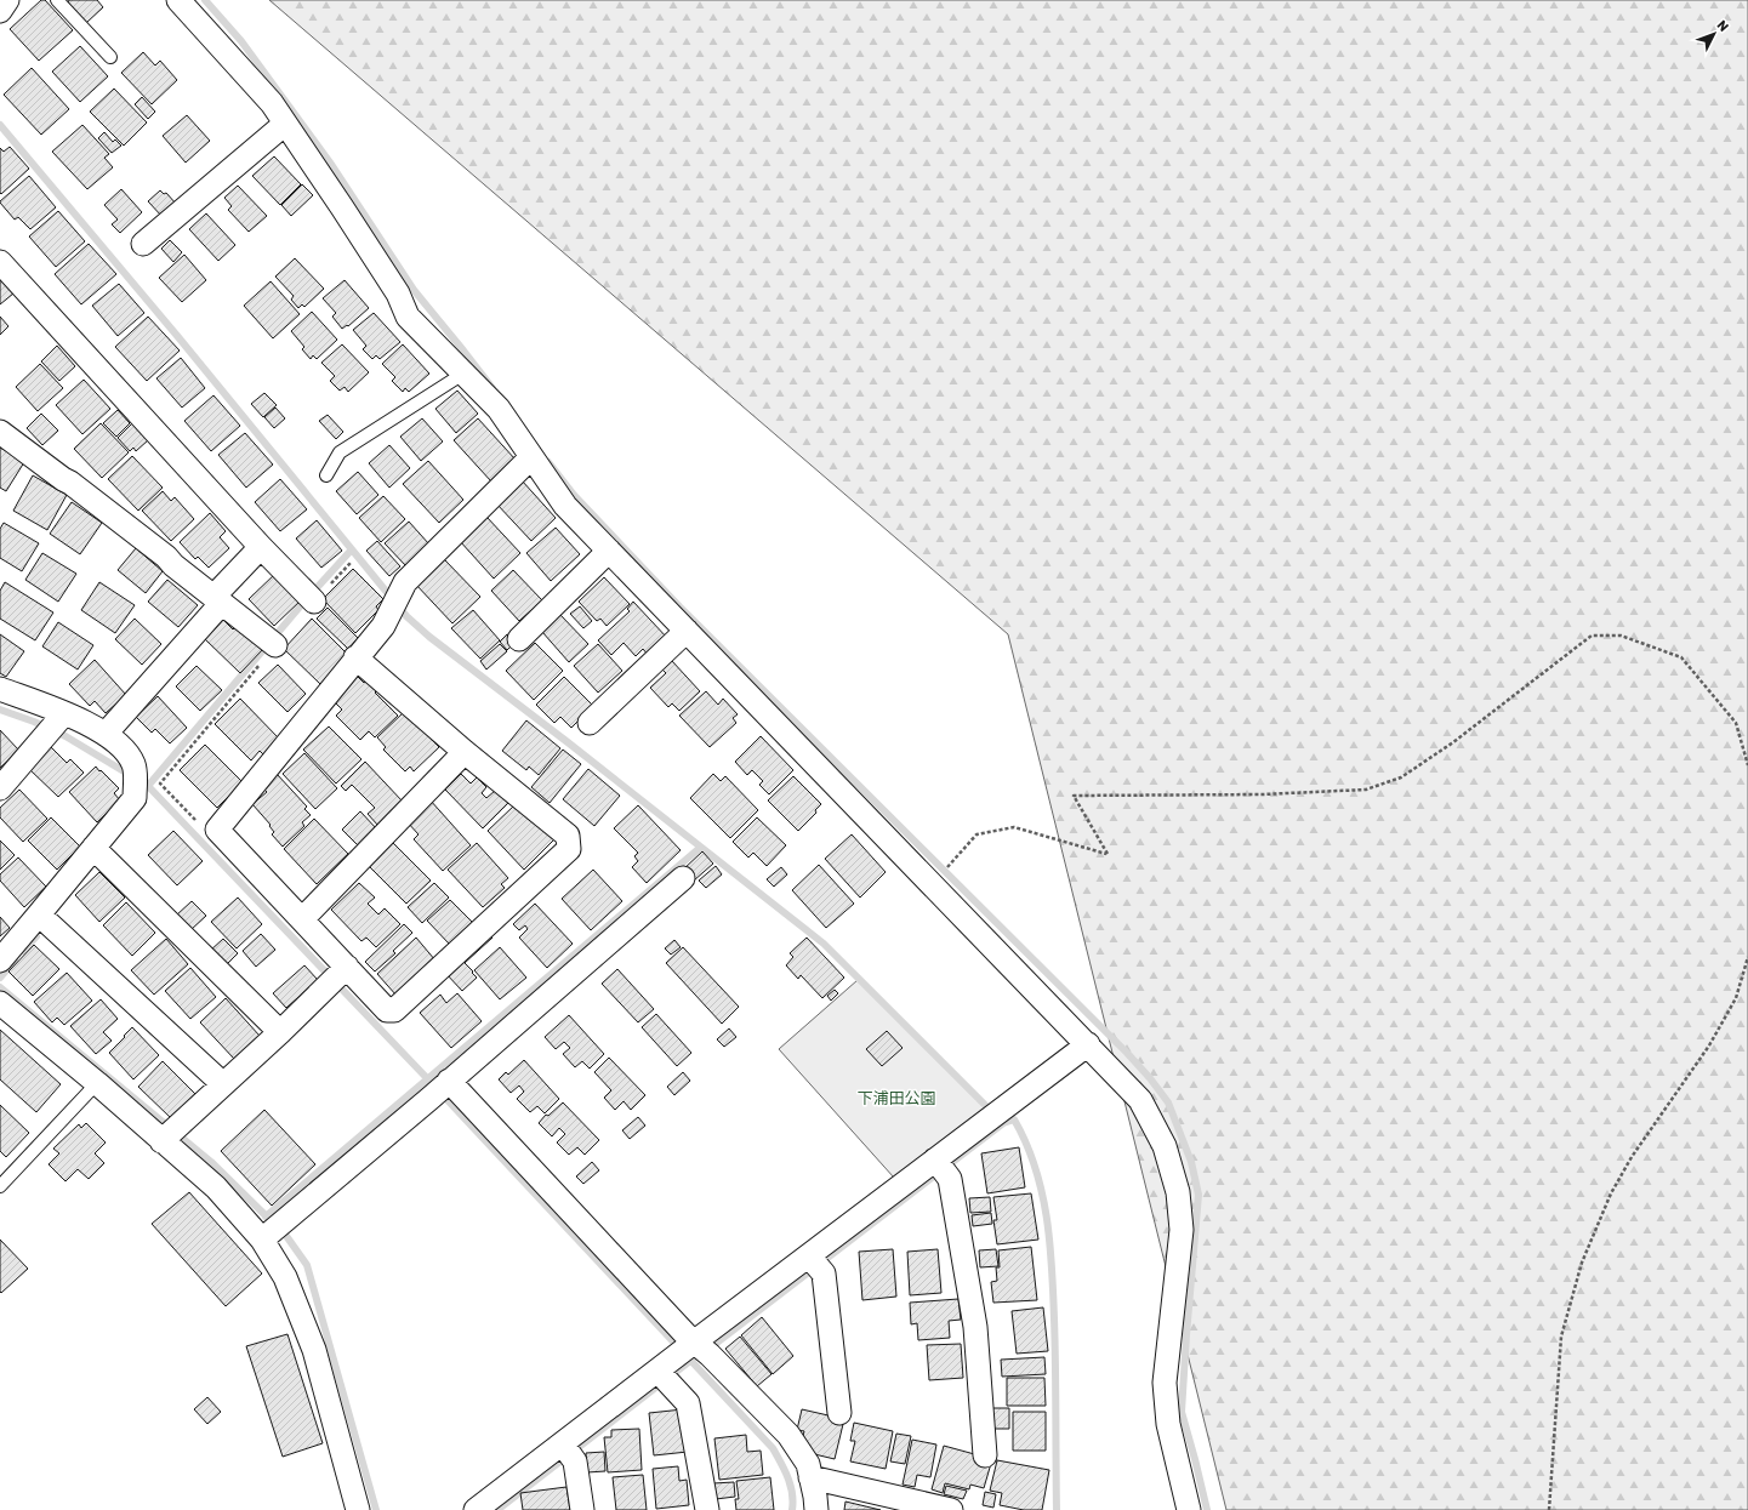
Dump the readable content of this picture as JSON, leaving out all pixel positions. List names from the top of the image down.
{
  "parks": ["下浦田公園"],
  "north": "top right"
}
